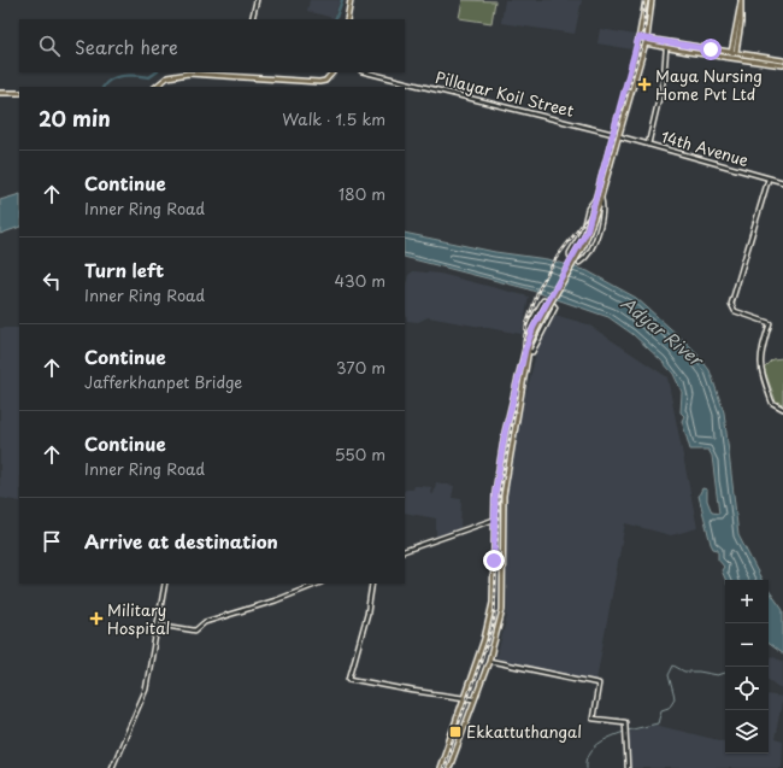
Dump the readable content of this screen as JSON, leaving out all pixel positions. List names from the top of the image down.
{
  "streets": {
    "street": ["Pillayar Koil Street", "14th Avenue"]
  },
  "water": ["Adyar River"],
  "places": {
    "health": ["Maya Nursing Home Pvt Ltd", "Military Hospital"],
    "transit": ["Ekkattuthangal"]
  },
  "page": {
    "search": "Search here",
    "heading": ["20 min", "Walk · 1.5 km"],
    "list": [
      ["Continue", "Inner Ring Road", "180 m"],
      ["Turn left", "Inner Ring Road", "430 m"],
      ["Continue", "Jafferkhanpet Bridge", "370 m"],
      ["Continue", "Inner Ring Road", "550 m"],
      "Arrive at destination"
    ],
    "map_buttons": ["+", "−"]
  }
}
